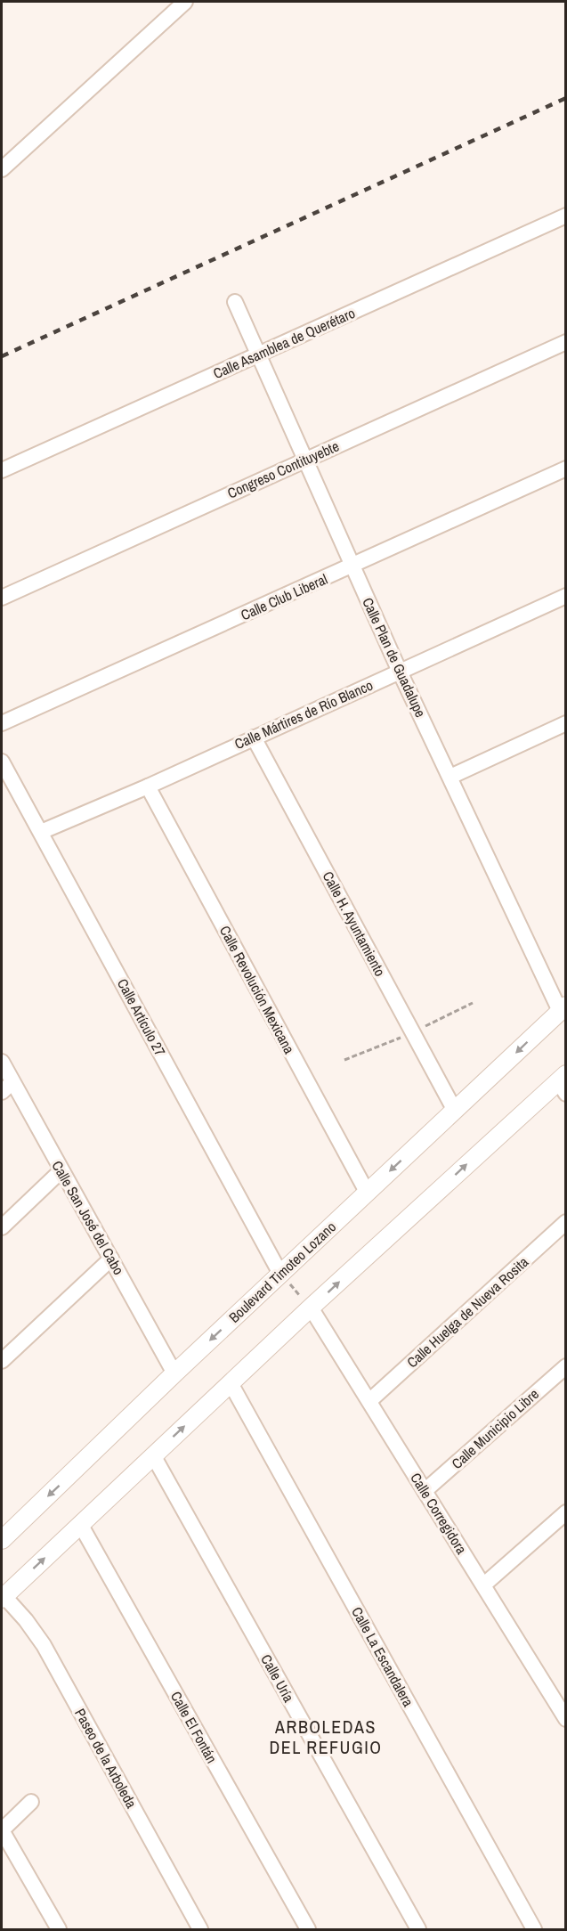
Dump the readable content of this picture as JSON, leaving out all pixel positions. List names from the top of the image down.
{
  "streets": {
    "main road": ["Boulevard Timoteo Lozano"],
    "street": [
      "Calle Asamblea de Querétaro",
      "Congreso Contituyebte",
      "Calle Club Liberal",
      "Calle Plan de Guadalupe",
      "Calle Mártires de Río Blanco",
      "Calle H. Ayuntamiento",
      "Calle Revolución Mexicana",
      "Calle Artículo 27",
      "Calle San José del Cabo",
      "Calle Huelga de Nueva Rosita",
      "Calle Municipio Libre",
      "Calle Corregidora",
      "Calle La Escandalera",
      "Calle Uría",
      "Calle El Fontán",
      "Paseo de la Arboleda"
    ]
  },
  "crossings": [
    ["Calle Asamblea de Querétaro", "Calle Plan de Guadalupe"],
    ["Congreso Contituyebte", "Calle Plan de Guadalupe"],
    ["Calle Club Liberal", "Calle Plan de Guadalupe"],
    ["Calle Plan de Guadalupe", "Calle Mártires de Río Blanco"],
    ["Calle Plan de Guadalupe", "Boulevard Timoteo Lozano"],
    ["Calle Mártires de Río Blanco", "Calle H. Ayuntamiento"],
    ["Calle Mártires de Río Blanco", "Calle Revolución Mexicana"],
    ["Calle Mártires de Río Blanco", "Calle Artículo 27"],
    ["Calle H. Ayuntamiento", "Boulevard Timoteo Lozano"],
    ["Calle Revolución Mexicana", "Boulevard Timoteo Lozano"],
    ["Calle Artículo 27", "Boulevard Timoteo Lozano"],
    ["Calle San José del Cabo", "Boulevard Timoteo Lozano"],
    ["Calle Huelga de Nueva Rosita", "Calle Corregidora"],
    ["Calle Municipio Libre", "Calle Corregidora"]
  ],
  "districts": ["ARBOLEDAS DEL REFUGIO"]
}
